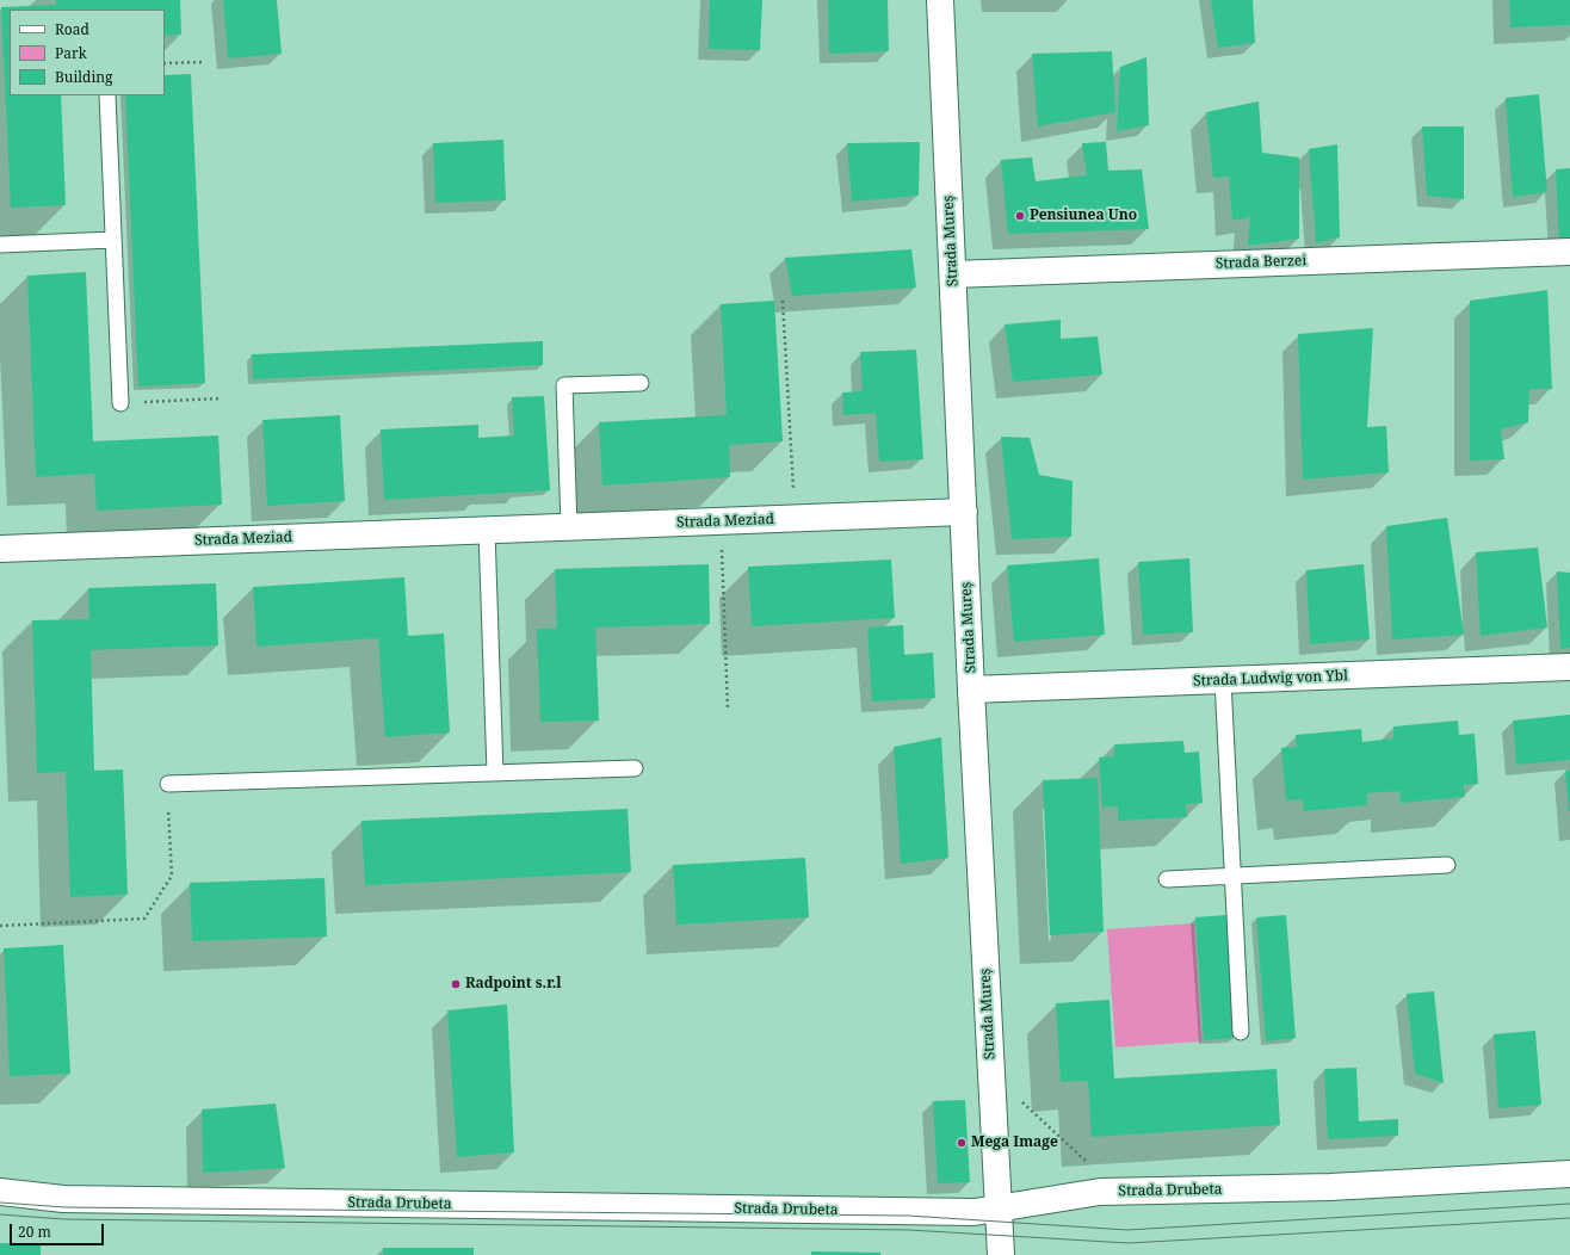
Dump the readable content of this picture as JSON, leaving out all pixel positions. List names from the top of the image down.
{
  "streets": {
    "street": [
      "Strada Mureș",
      "Strada Berzei",
      "Strada Meziad",
      "Strada Ludwig von Ybl",
      "Strada Drubeta"
    ]
  },
  "crossings": [
    ["Strada Mureș", "Strada Berzei"],
    ["Strada Mureș", "Strada Meziad"],
    ["Strada Mureș", "Strada Ludwig von Ybl"],
    ["Strada Mureș", "Strada Drubeta"]
  ],
  "places": ["Pensiunea Uno", "Radpoint s.r.l", "Mega Image"],
  "legend": ["Road", "Park", "Building"],
  "scale_bar": "20 m"
}
